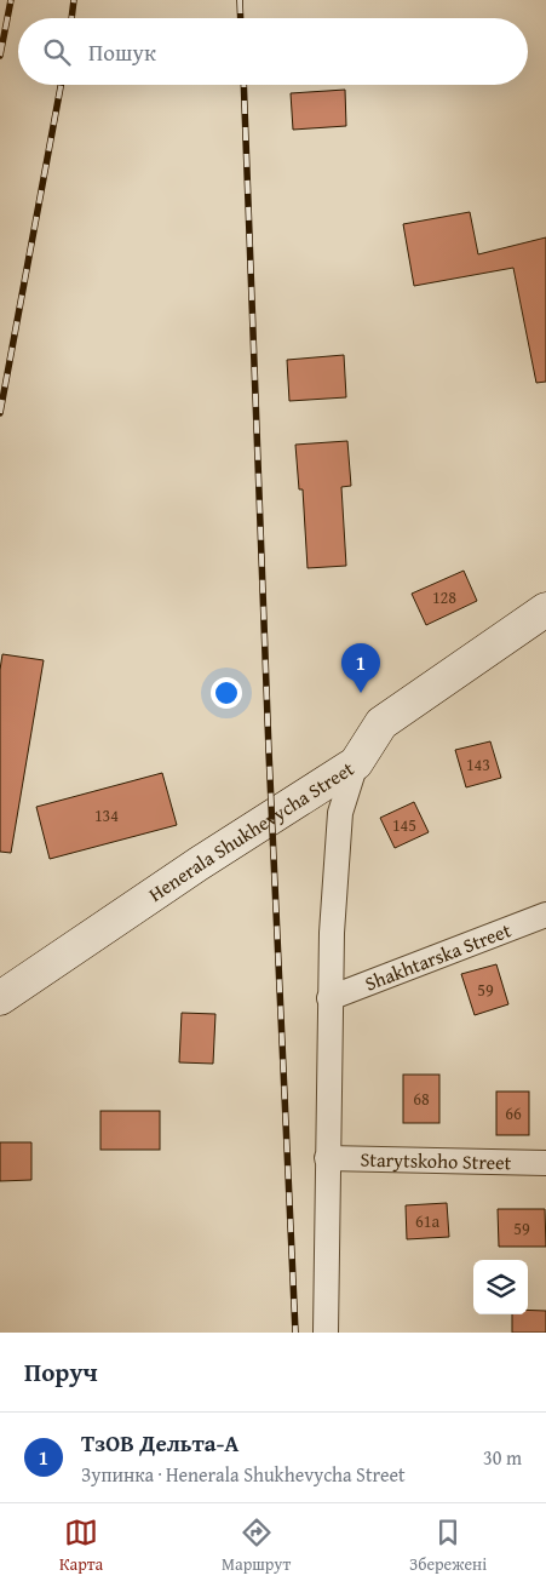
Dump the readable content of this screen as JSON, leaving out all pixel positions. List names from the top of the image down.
{
  "streets": {
    "street": ["Henerala Shukhevycha Street", "Shakhtarska Street", "Starytskoho Street"]
  },
  "house_numbers": [
    "128",
    "143",
    "134",
    "145",
    "59",
    "68",
    "66",
    "61а",
    "59"
  ],
  "page": {
    "search": "Пошук",
    "pins": "1",
    "heading": "Поруч",
    "list": [
      {
        "mark": "1",
        "name": "ТзОВ Дельта-А",
        "note": "Зупинка · Henerala Shukhevycha Street",
        "value": "30 m"
      }
    ],
    "nav": ["Карта", "Маршрут", "Збережені"]
  }
}
